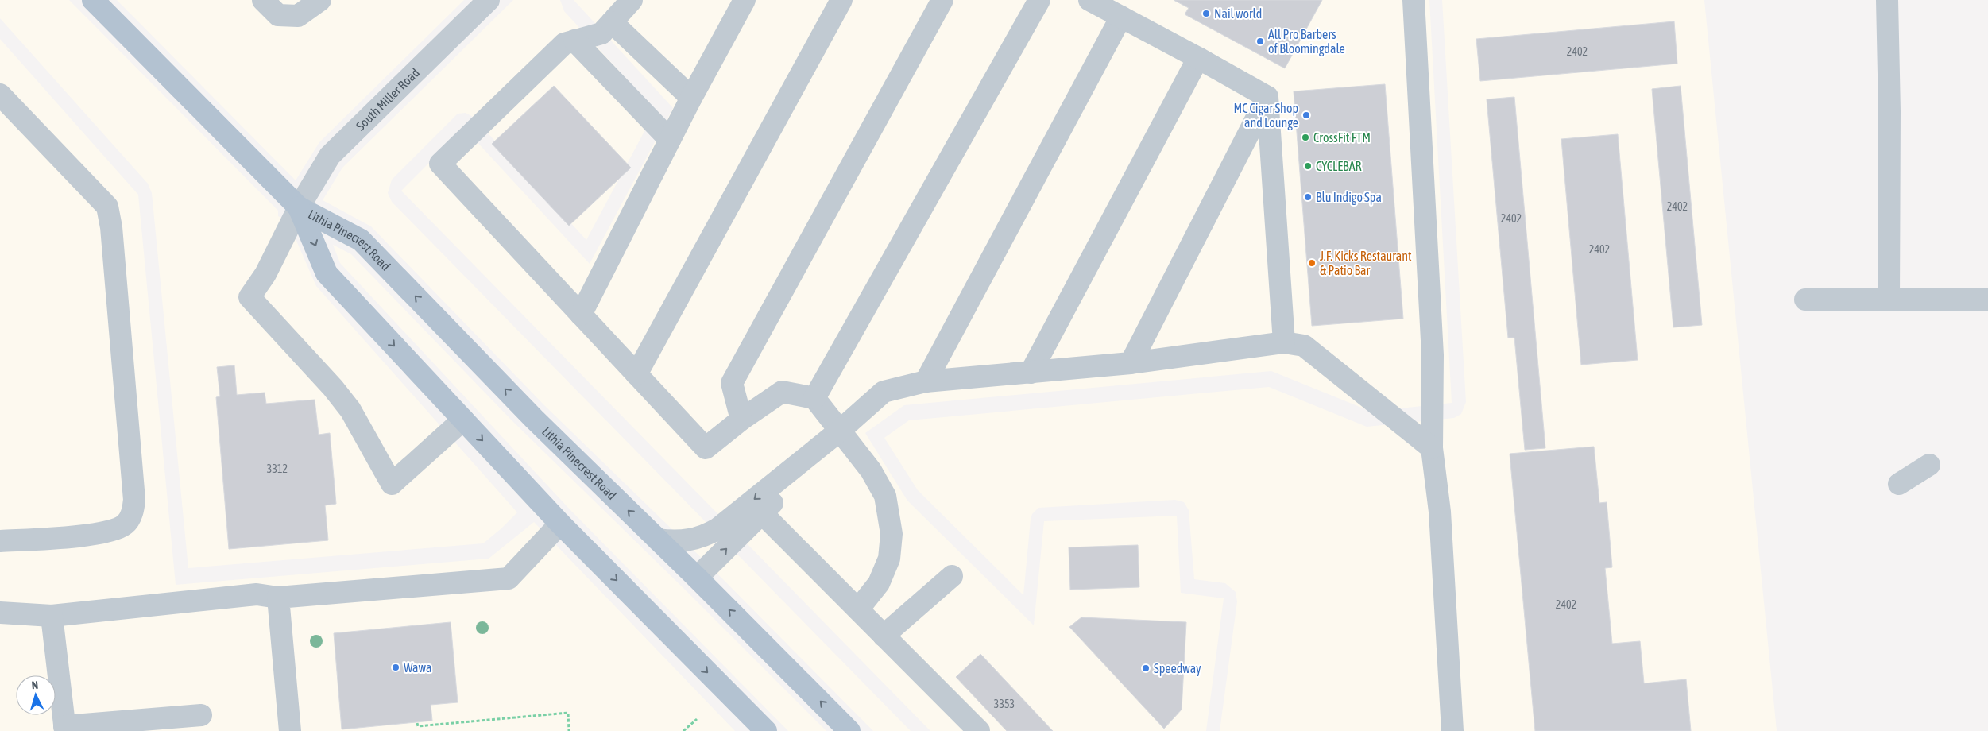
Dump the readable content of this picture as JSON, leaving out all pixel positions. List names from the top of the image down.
{
  "streets": {
    "main road": ["Lithia Pinecrest Road"],
    "street": ["South Miller Road"]
  },
  "crossings": [
    ["South Miller Road", "Lithia Pinecrest Road"]
  ],
  "places": [
    "Nail world",
    "All Pro Barbers of Bloomingdale",
    "MC Cigar Shop and Lounge",
    "CrossFit FTM",
    "CYCLEBAR",
    "Blu Indigo Spa",
    "J.F. Kicks Restaurant & Patio Bar",
    "Wawa",
    "Speedway"
  ],
  "house_numbers": [
    "2402",
    "2402",
    "2402",
    "2402",
    "3312",
    "2402",
    "3353"
  ],
  "north": "top"
}
